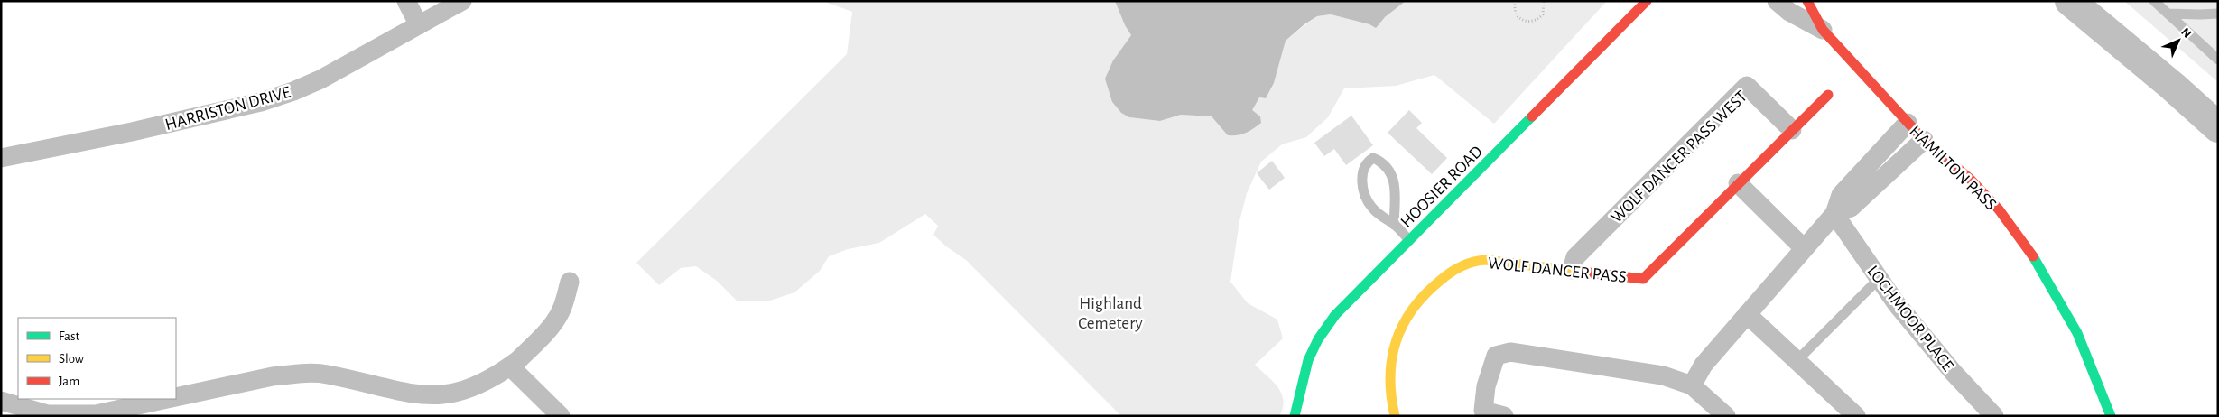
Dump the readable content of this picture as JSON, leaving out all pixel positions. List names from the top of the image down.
{
  "streets": {
    "street": [
      "HARRISTON DRIVE",
      "WOLF DANCER PASS WEST",
      "HAMILTON PASS",
      "HOOSIER ROAD",
      "WOLF DANCER PASS",
      "LOCHMOOR PLACE"
    ]
  },
  "crossings": [
    ["WOLF DANCER PASS WEST", "WOLF DANCER PASS"]
  ],
  "parks": ["Highland Cemetery"],
  "legend": ["Fast", "Slow", "Jam"],
  "north": "top right"
}
